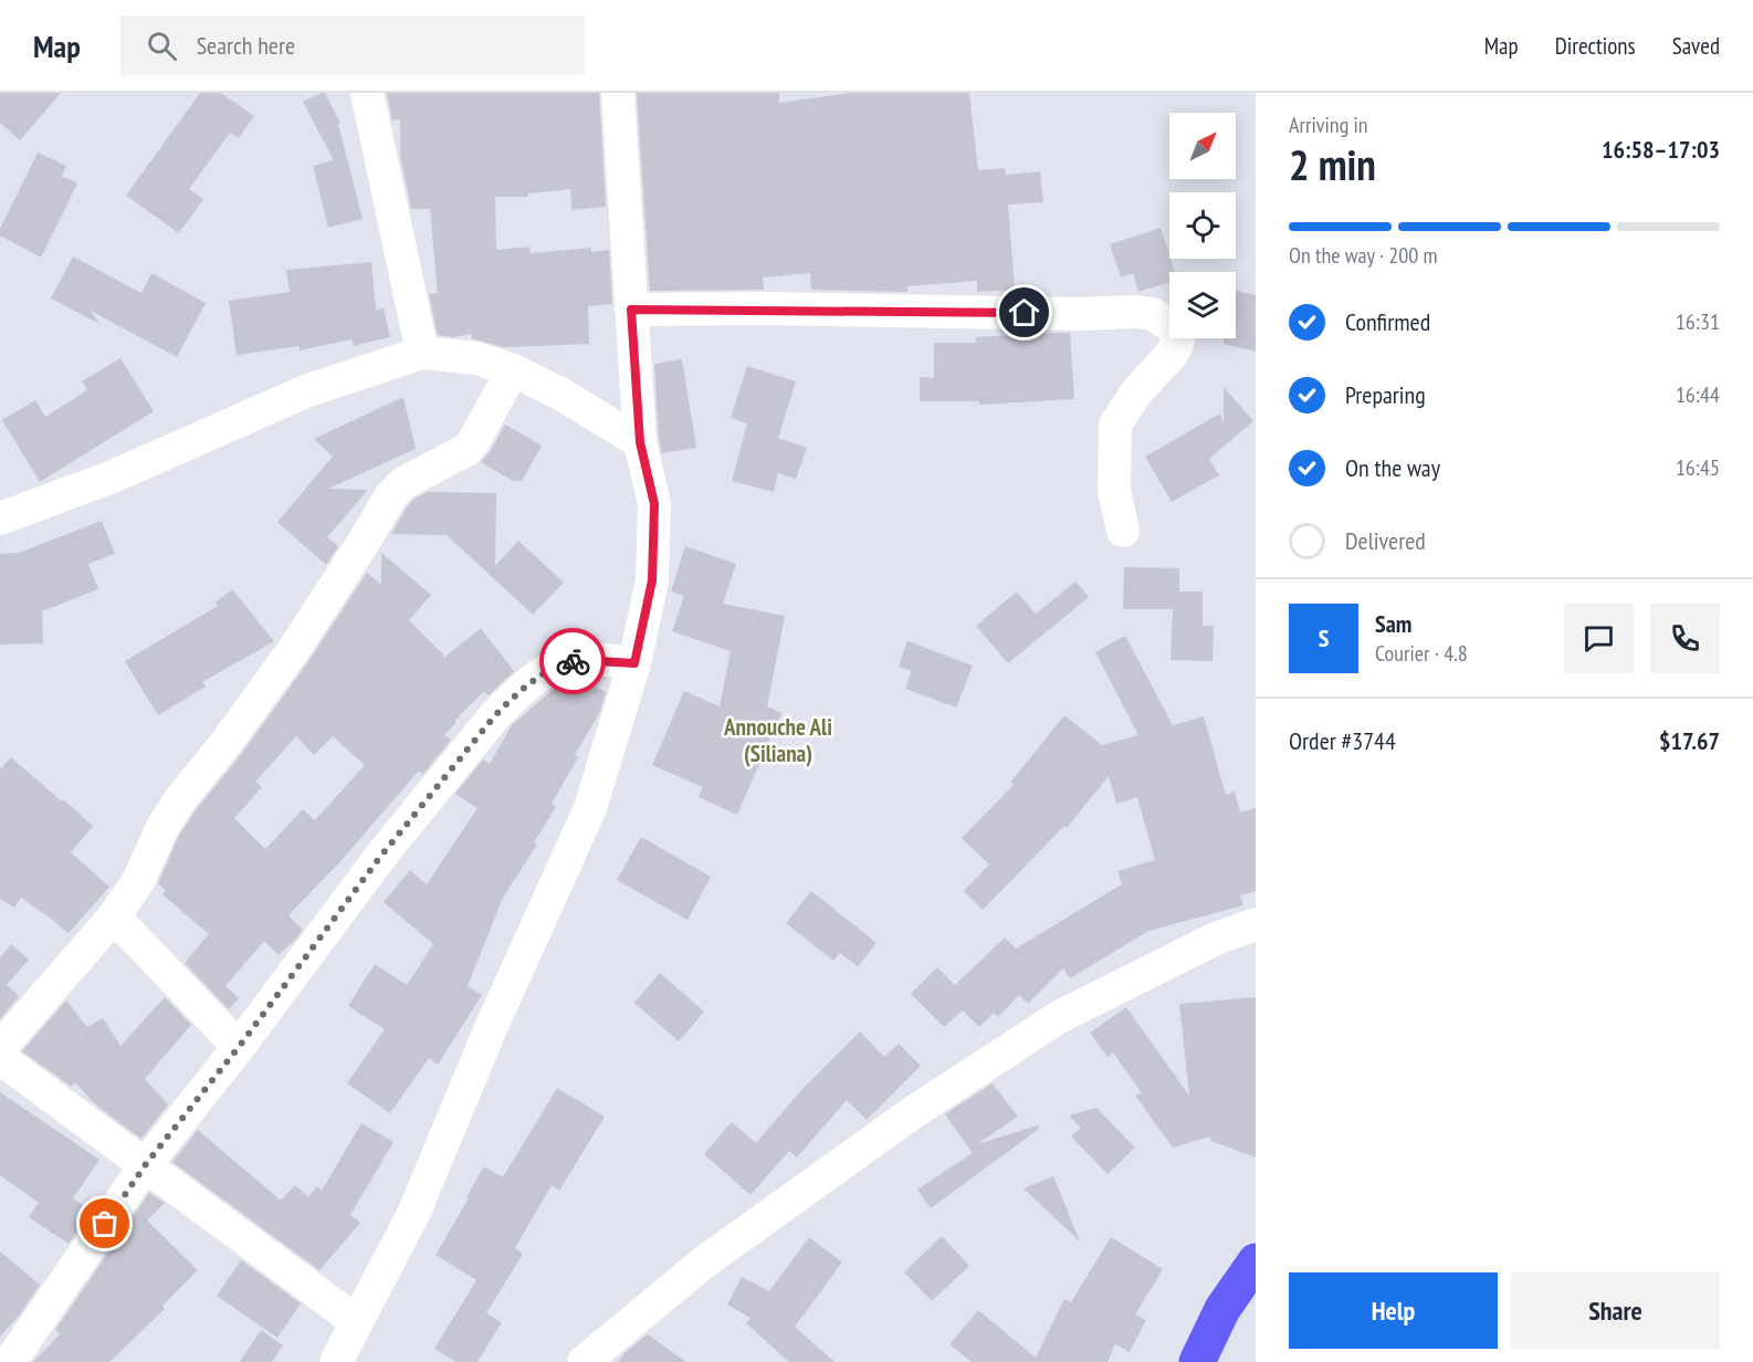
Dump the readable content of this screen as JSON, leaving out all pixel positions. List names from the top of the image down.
{
  "districts": ["Annouche Ali (Siliana)"],
  "north": "top right",
  "page": {
    "header": "Map",
    "search": "Search here",
    "nav": ["Map", "Directions", "Saved"],
    "heading": ["2 min", "Arriving in", "16:58–17:03"],
    "panel": [
      "Sam",
      "Courier · 4.8",
      "Order #3744",
      "$17.67"
    ],
    "bar": "On the way · 200 m",
    "list": [
      ["Confirmed", "16:31"],
      ["Preparing", "16:44"],
      ["On the way", "16:45"],
      "Delivered"
    ],
    "round": "S",
    "buttons": ["Help", "Share"]
  }
}
